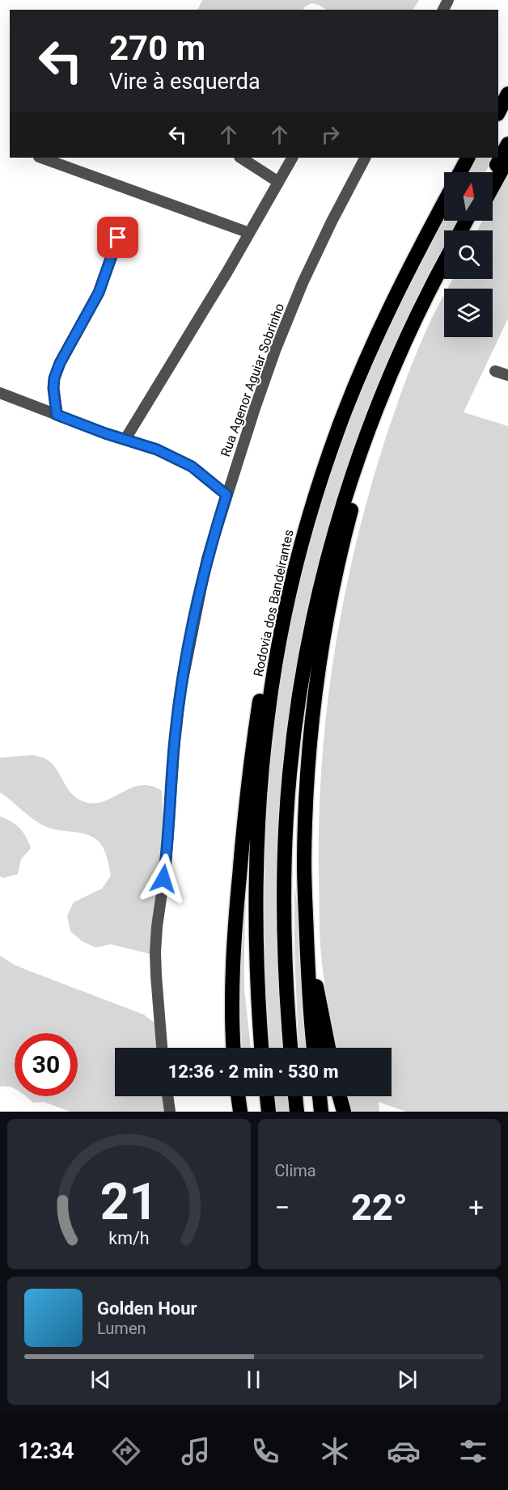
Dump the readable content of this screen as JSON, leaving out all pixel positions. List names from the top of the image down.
{
  "streets": {
    "highway": ["Rodovia dos Bandeirantes"],
    "street": ["Rua Agenor Aguiar Sobrinho"]
  },
  "north": "top",
  "page": {
    "turn": ["270 m", "Vire à esquerda"],
    "limit": "30",
    "trip": "12:36 · 2 min · 530 m",
    "tile": "Clima",
    "heat": ["−", "22°", "+"],
    "song": ["Golden Hour", "Lumen"],
    "tabs": "12:34",
    "gauge": ["21", "km/h"]
  }
}
